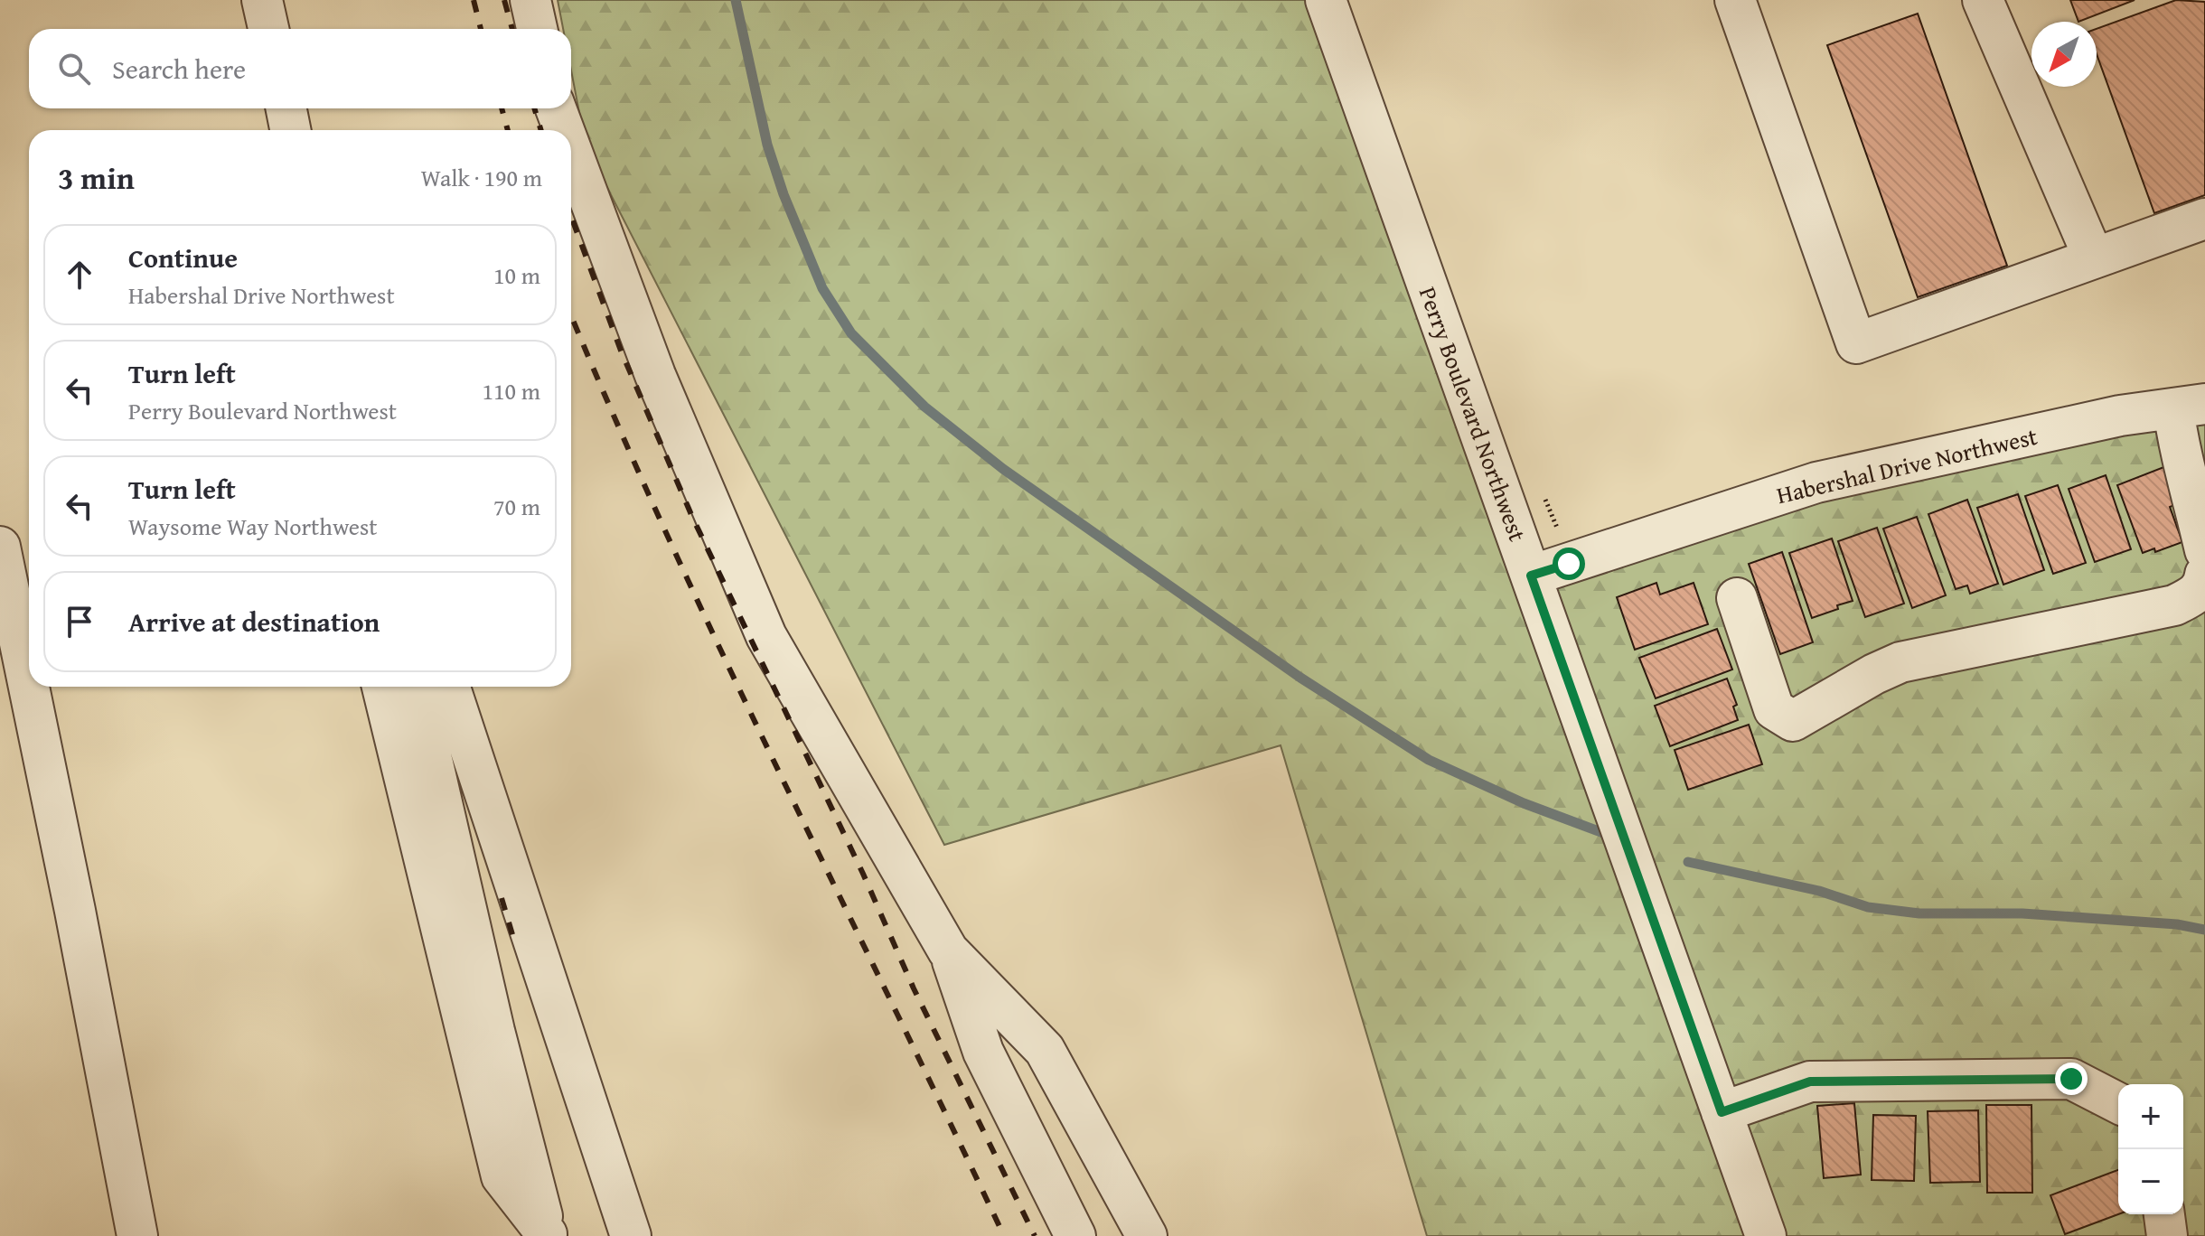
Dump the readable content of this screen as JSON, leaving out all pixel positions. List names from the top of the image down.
{
  "streets": {
    "street": ["Perry Boulevard Northwest", "Habershal Drive Northwest"]
  },
  "crossings": [
    ["Perry Boulevard Northwest", "Habershal Drive Northwest"]
  ],
  "north": "bottom left",
  "page": {
    "search": "Search here",
    "heading": ["3 min", "Walk · 190 m"],
    "list": [
      ["Continue", "Habershal Drive Northwest", "10 m"],
      ["Turn left", "Perry Boulevard Northwest", "110 m"],
      ["Turn left", "Waysome Way Northwest", "70 m"],
      "Arrive at destination"
    ],
    "map_buttons": ["+", "−"]
  }
}
